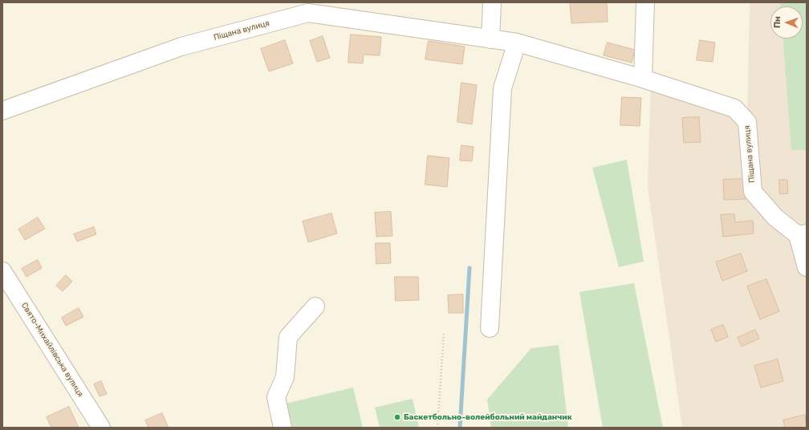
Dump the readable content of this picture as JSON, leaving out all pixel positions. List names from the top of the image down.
{
  "streets": {
    "street": ["Піщана вулиця", "Свято-Михайлівська вулиця"]
  },
  "places": ["Баскетбольно-волейбольний майданчик"],
  "north": "left"
}
